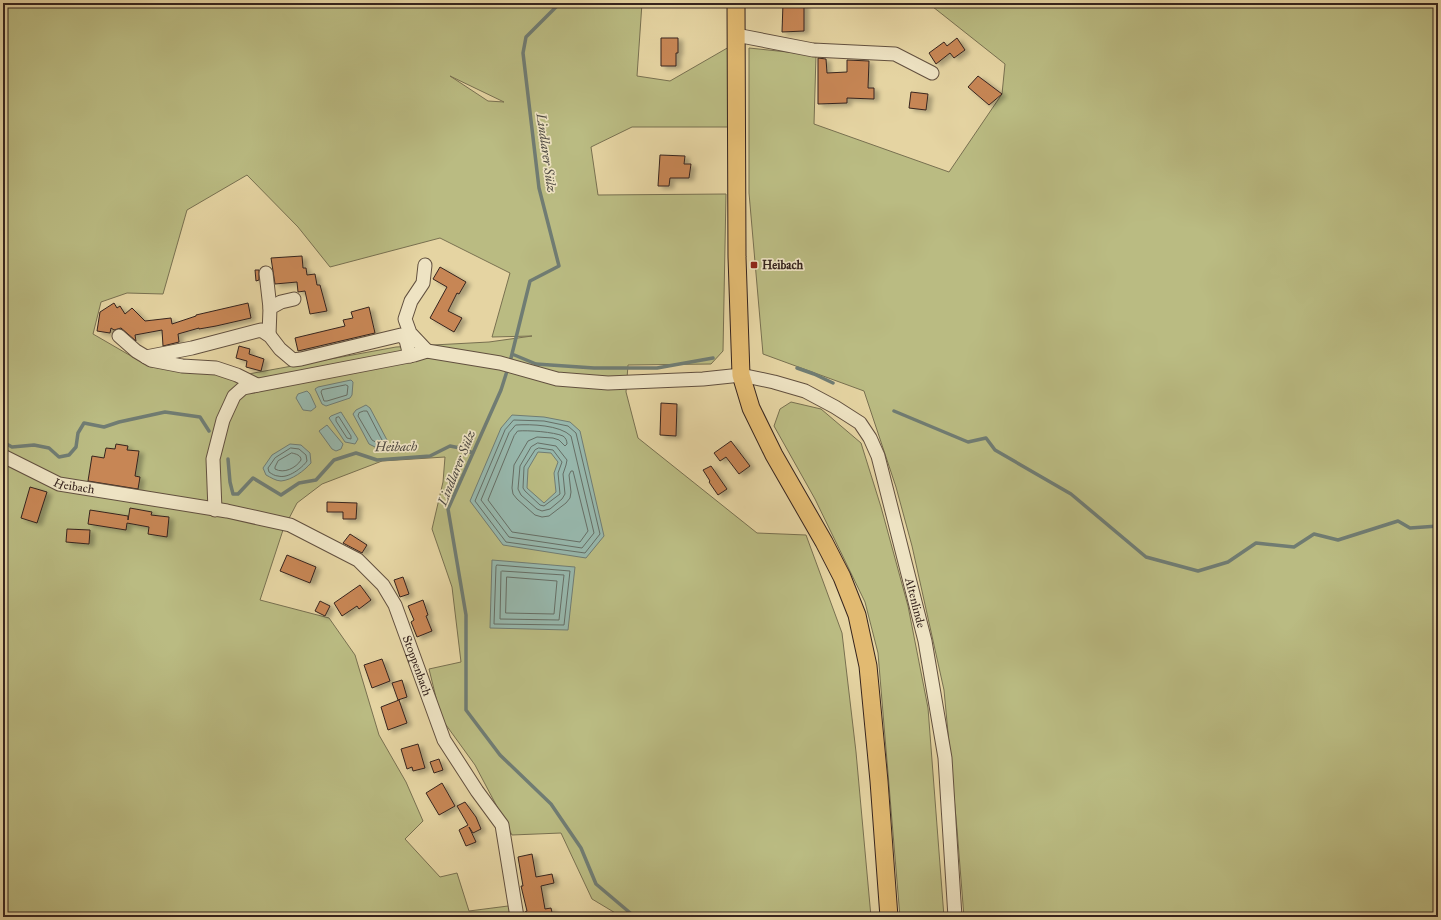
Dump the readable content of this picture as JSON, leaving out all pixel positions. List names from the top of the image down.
{
  "streets": {
    "street": ["Heibach", "Altenlinde", "Stoppenbach"]
  },
  "crossings": [
    ["Heibach", "Stoppenbach"]
  ],
  "water": ["Lindlarer Sülz", "Heibach"],
  "places": {
    "transit": ["Heibach"]
  }
}
